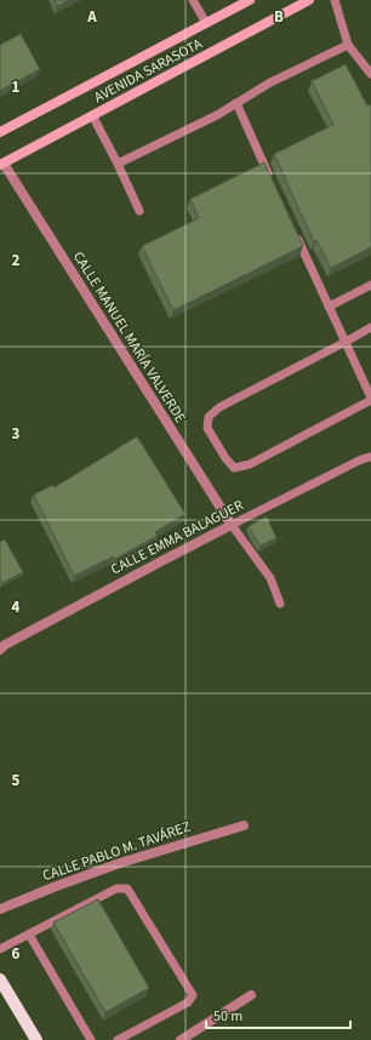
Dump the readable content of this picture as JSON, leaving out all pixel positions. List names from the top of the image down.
{
  "streets": {
    "main road": ["AVENIDA SARASOTA"],
    "street": ["CALLE MANUEL MARÍA VALVERDE", "CALLE EMMA BALAGUER", "CALLE PABLO M. TAVÁREZ"]
  },
  "crossings": [
    ["AVENIDA SARASOTA", "CALLE MANUEL MARÍA VALVERDE"],
    ["CALLE MANUEL MARÍA VALVERDE", "CALLE EMMA BALAGUER"]
  ],
  "scale_bar": "50 m",
  "grid": {
    "columns": ["A", "B"],
    "rows": [
      "1",
      "2",
      "3",
      "4",
      "5",
      "6"
    ]
  }
}
